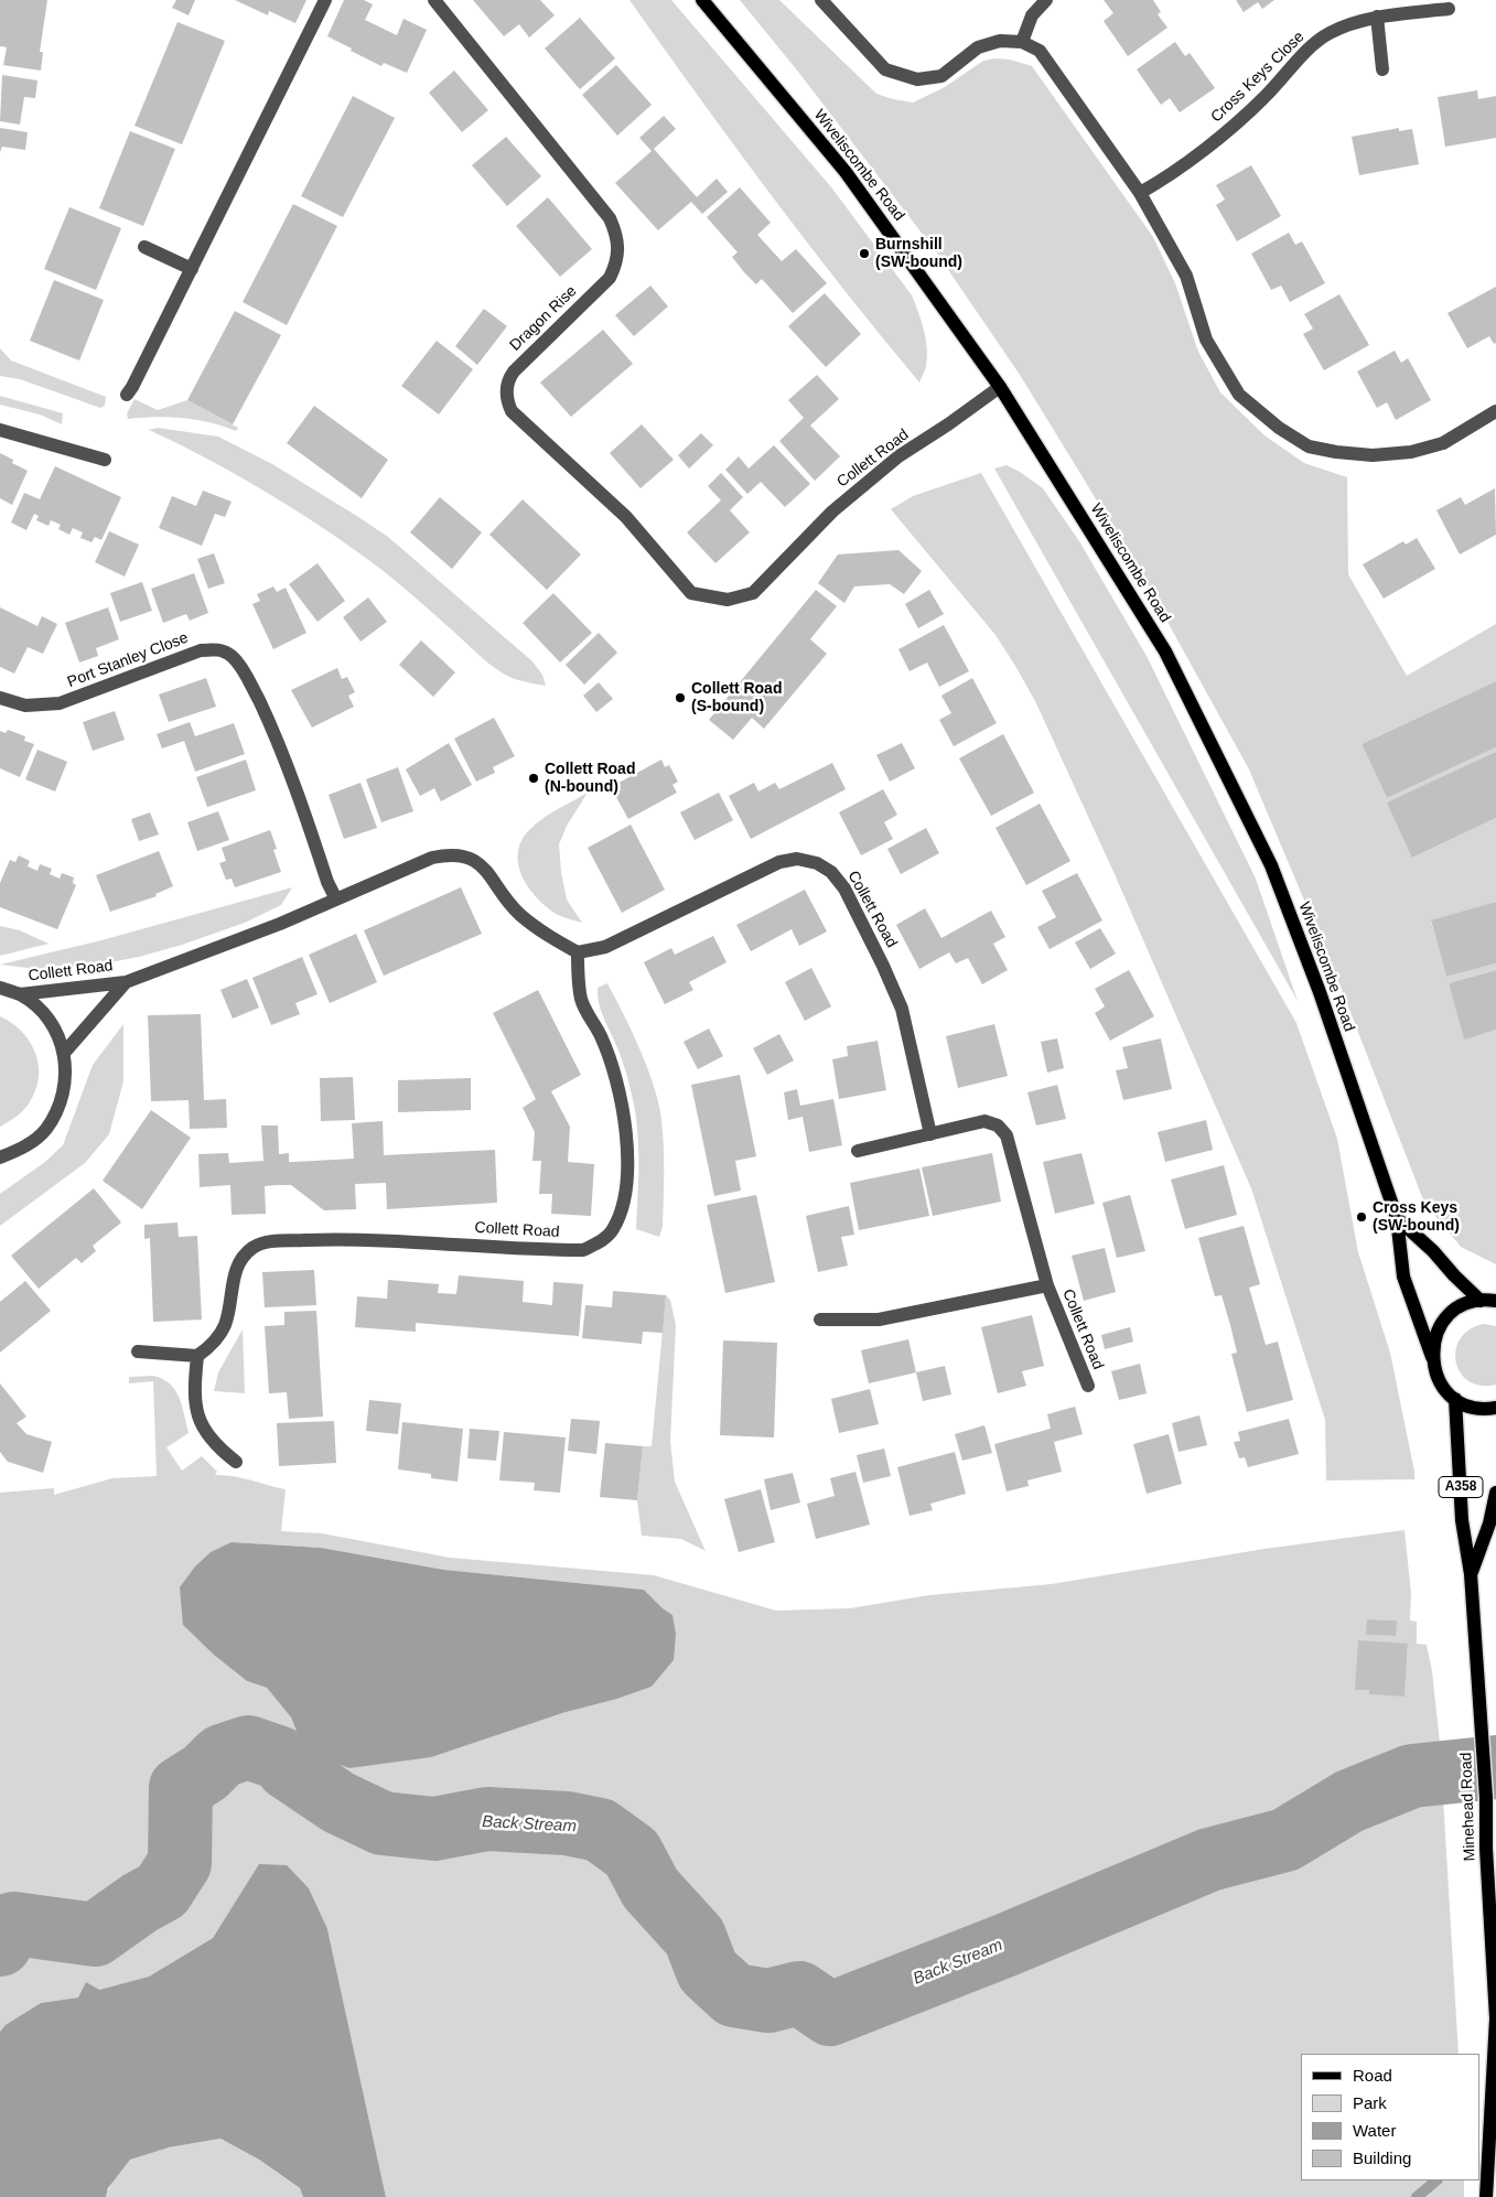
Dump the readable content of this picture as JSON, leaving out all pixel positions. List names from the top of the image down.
{
  "streets": {
    "main road": ["Wiveliscombe Road", "A358", "Minehead Road"],
    "street": [
      "Cross Keys Close",
      "Dragon Rise",
      "Collett Road",
      "Port Stanley Close"
    ]
  },
  "crossings": [
    ["Wiveliscombe Road", "Collett Road"],
    ["Wiveliscombe Road", "Minehead Road"],
    ["Dragon Rise", "Collett Road"],
    ["Collett Road", "Port Stanley Close"]
  ],
  "water": ["Back Stream"],
  "places": [
    "Burnshill (SW-bound)",
    "Collett Road (S-bound)",
    "Collett Road (N-bound)",
    "Cross Keys (SW-bound)"
  ],
  "legend": [
    "Road",
    "Park",
    "Water",
    "Building"
  ]
}
